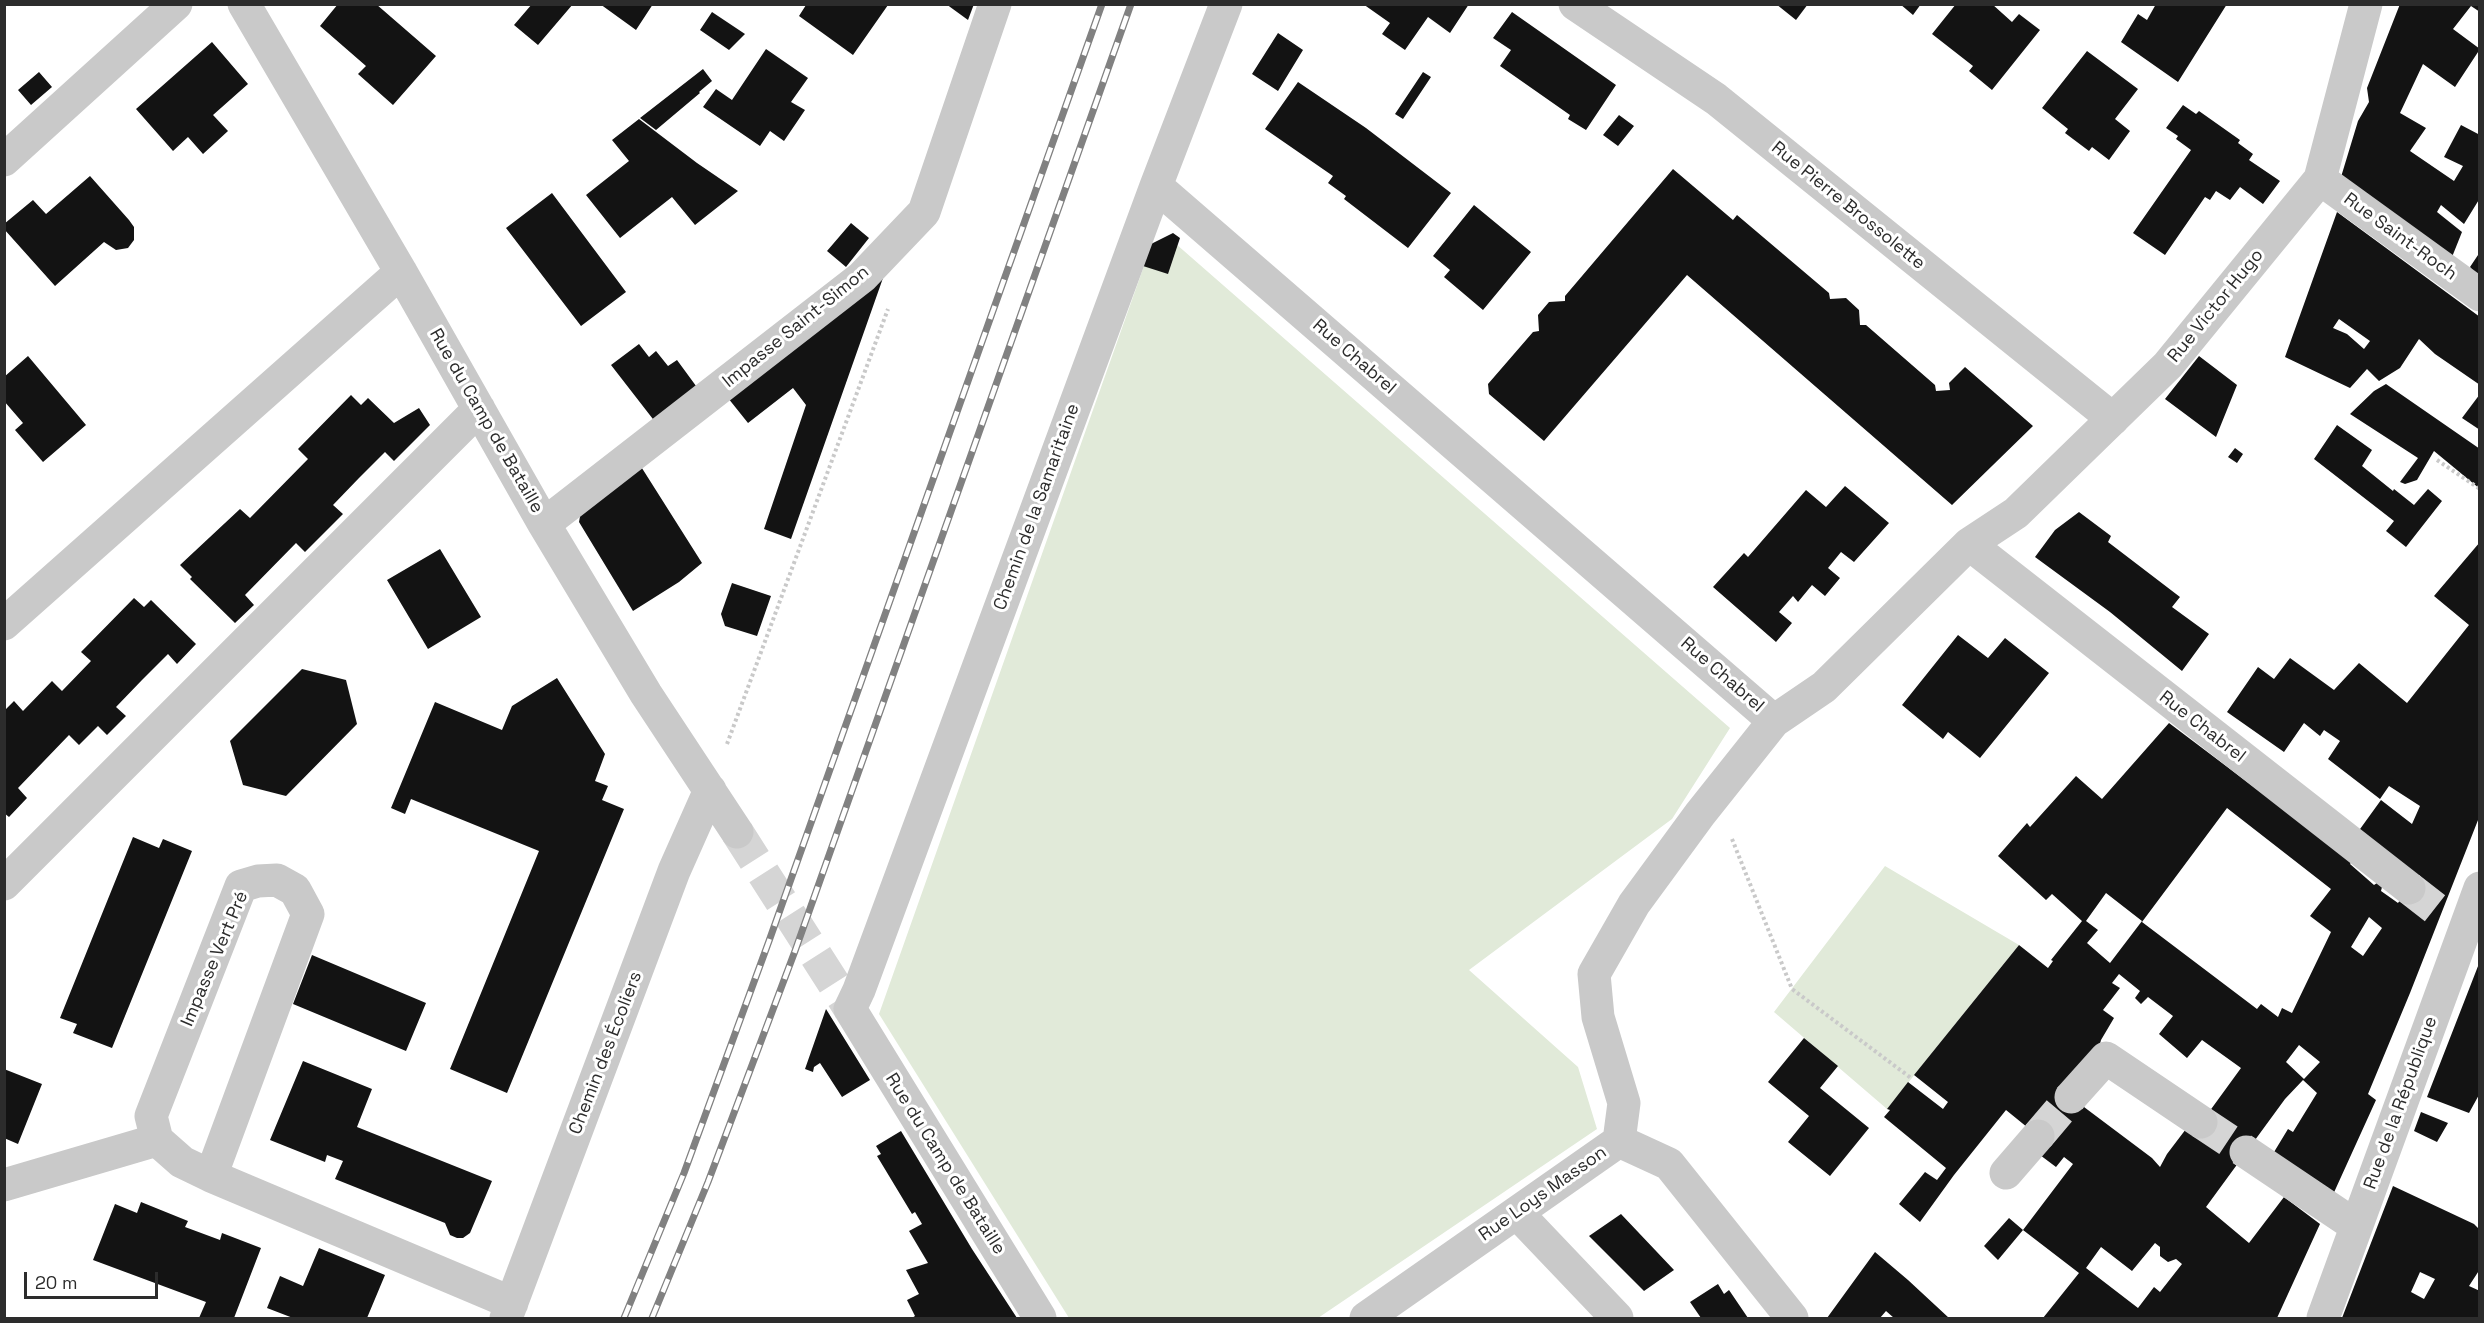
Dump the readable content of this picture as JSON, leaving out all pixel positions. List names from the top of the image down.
{
  "streets": {
    "street": [
      "Rue Pierre Brossolette",
      "Rue Saint-Roch",
      "Rue Victor Hugo",
      "Impasse Saint-Simon",
      "Rue Chabrel",
      "Rue du Camp de Bataille",
      "Chemin de la Samaritaine",
      "Impasse Vert Pré",
      "Chemin des Écoliers",
      "Rue de la République",
      "Rue Loys Masson"
    ]
  },
  "crossings": [
    ["Rue Pierre Brossolette", "Rue Victor Hugo"],
    ["Rue Saint-Roch", "Rue Victor Hugo"],
    ["Rue Victor Hugo", "Rue Chabrel"],
    ["Impasse Saint-Simon", "Rue du Camp de Bataille"],
    ["Rue Chabrel", "Chemin de la Samaritaine"],
    ["Rue Chabrel", "Rue Loys Masson"],
    ["Rue du Camp de Bataille", "Chemin de la Samaritaine"],
    ["Rue du Camp de Bataille", "Chemin des Écoliers"]
  ],
  "scale_bar": "20 m"
}
